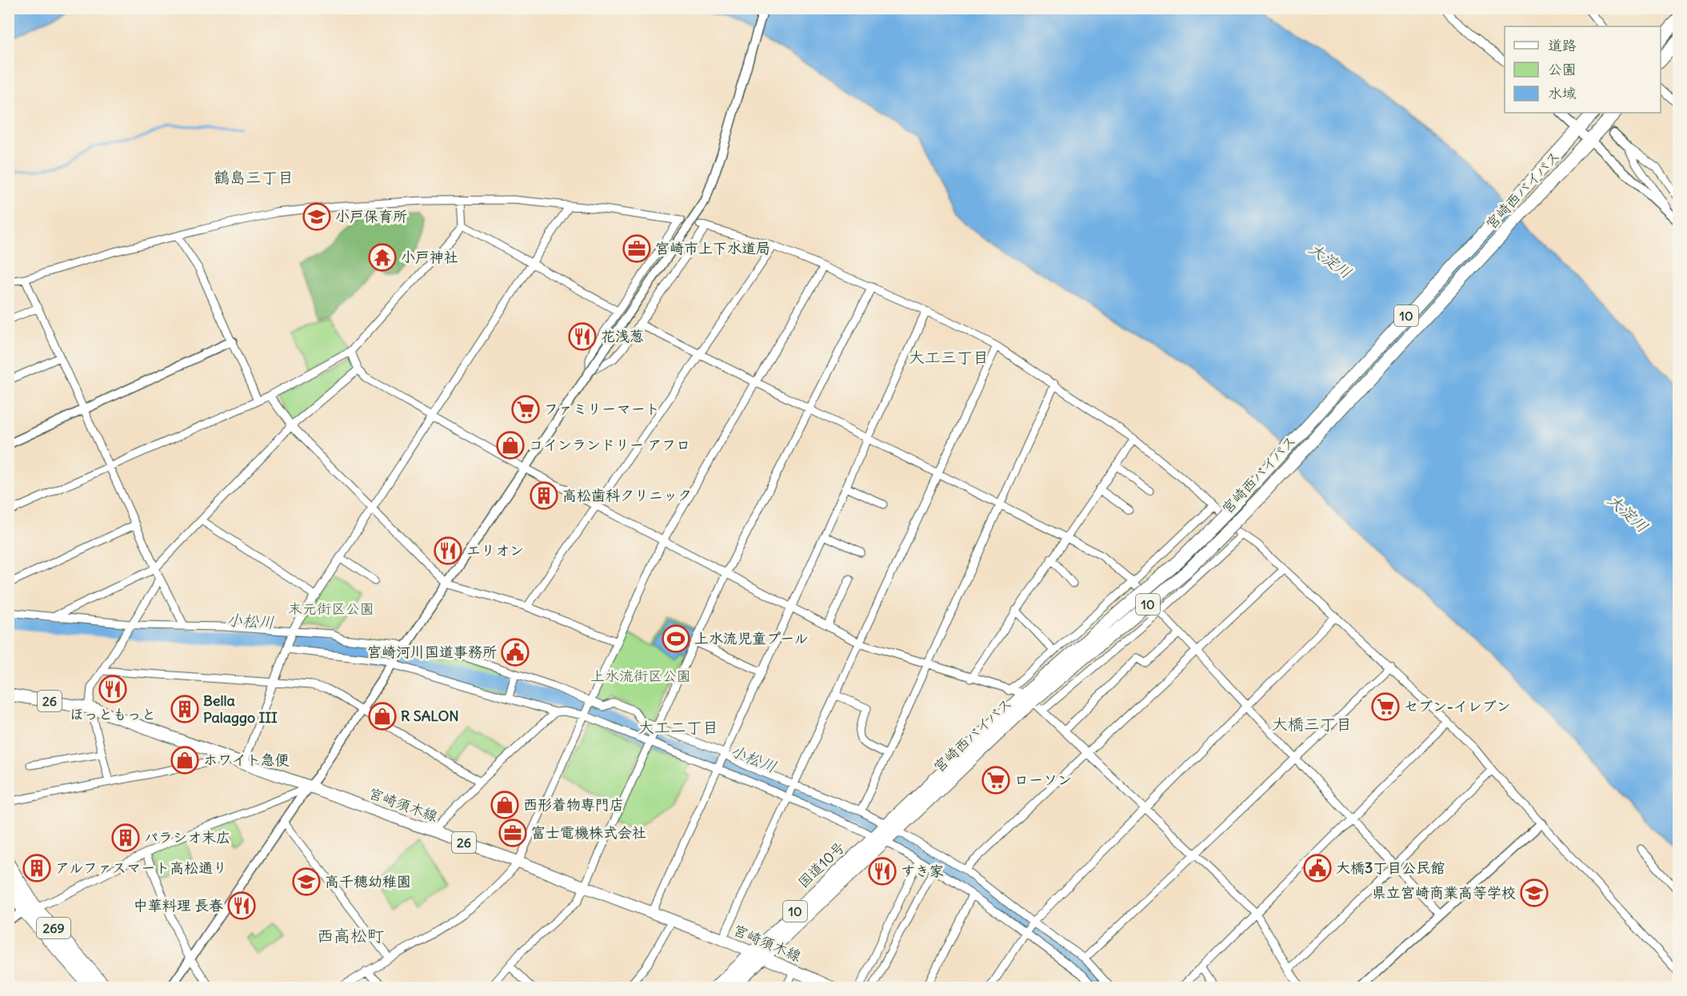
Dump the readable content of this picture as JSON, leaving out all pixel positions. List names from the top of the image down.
{
  "streets": {
    "highway": [
      "宮崎西バイパス",
      "10",
      "国道10号",
      "269"
    ],
    "main road": ["26", "宮崎須木線"]
  },
  "crossings": [
    ["宮崎西バイパス", "国道10号"],
    ["宮崎須木線", "国道10号"]
  ],
  "districts": [
    "鶴島三丁目",
    "大工三丁目",
    "大橋三丁目",
    "大工二丁目",
    "西高松町"
  ],
  "water": ["大淀川", "小松川"],
  "parks": ["末元街区公園", "上水流街区公園"],
  "places": {
    "school or university": ["小戸保育所", "高千穂幼稚園", "県立宮崎商業高等学校"],
    "office": ["宮崎市上下水道局", "富士電機株式会社"],
    "temple": ["小戸神社"],
    "restaurant": [
      "花浅葱",
      "エリオン",
      "ほっともっと",
      "すき家",
      "中華料理 長春"
    ],
    "supermarket": ["ファミリーマート", "セブン-イレブン", "ローソン"],
    "shop": [
      "コインランドリー アフロ",
      "R SALON",
      "ホワイト急便",
      "西形着物専門店"
    ],
    "building": [
      "高松歯科クリニック",
      "Bella Palaggo III",
      "パラシオ末広",
      "アルファスマート高松通り"
    ],
    "sports": ["上水流児童プール"],
    "public building": ["宮崎河川国道事務所", "大橋3丁目公民館"]
  },
  "legend": ["道路", "公園", "水域"]
}
